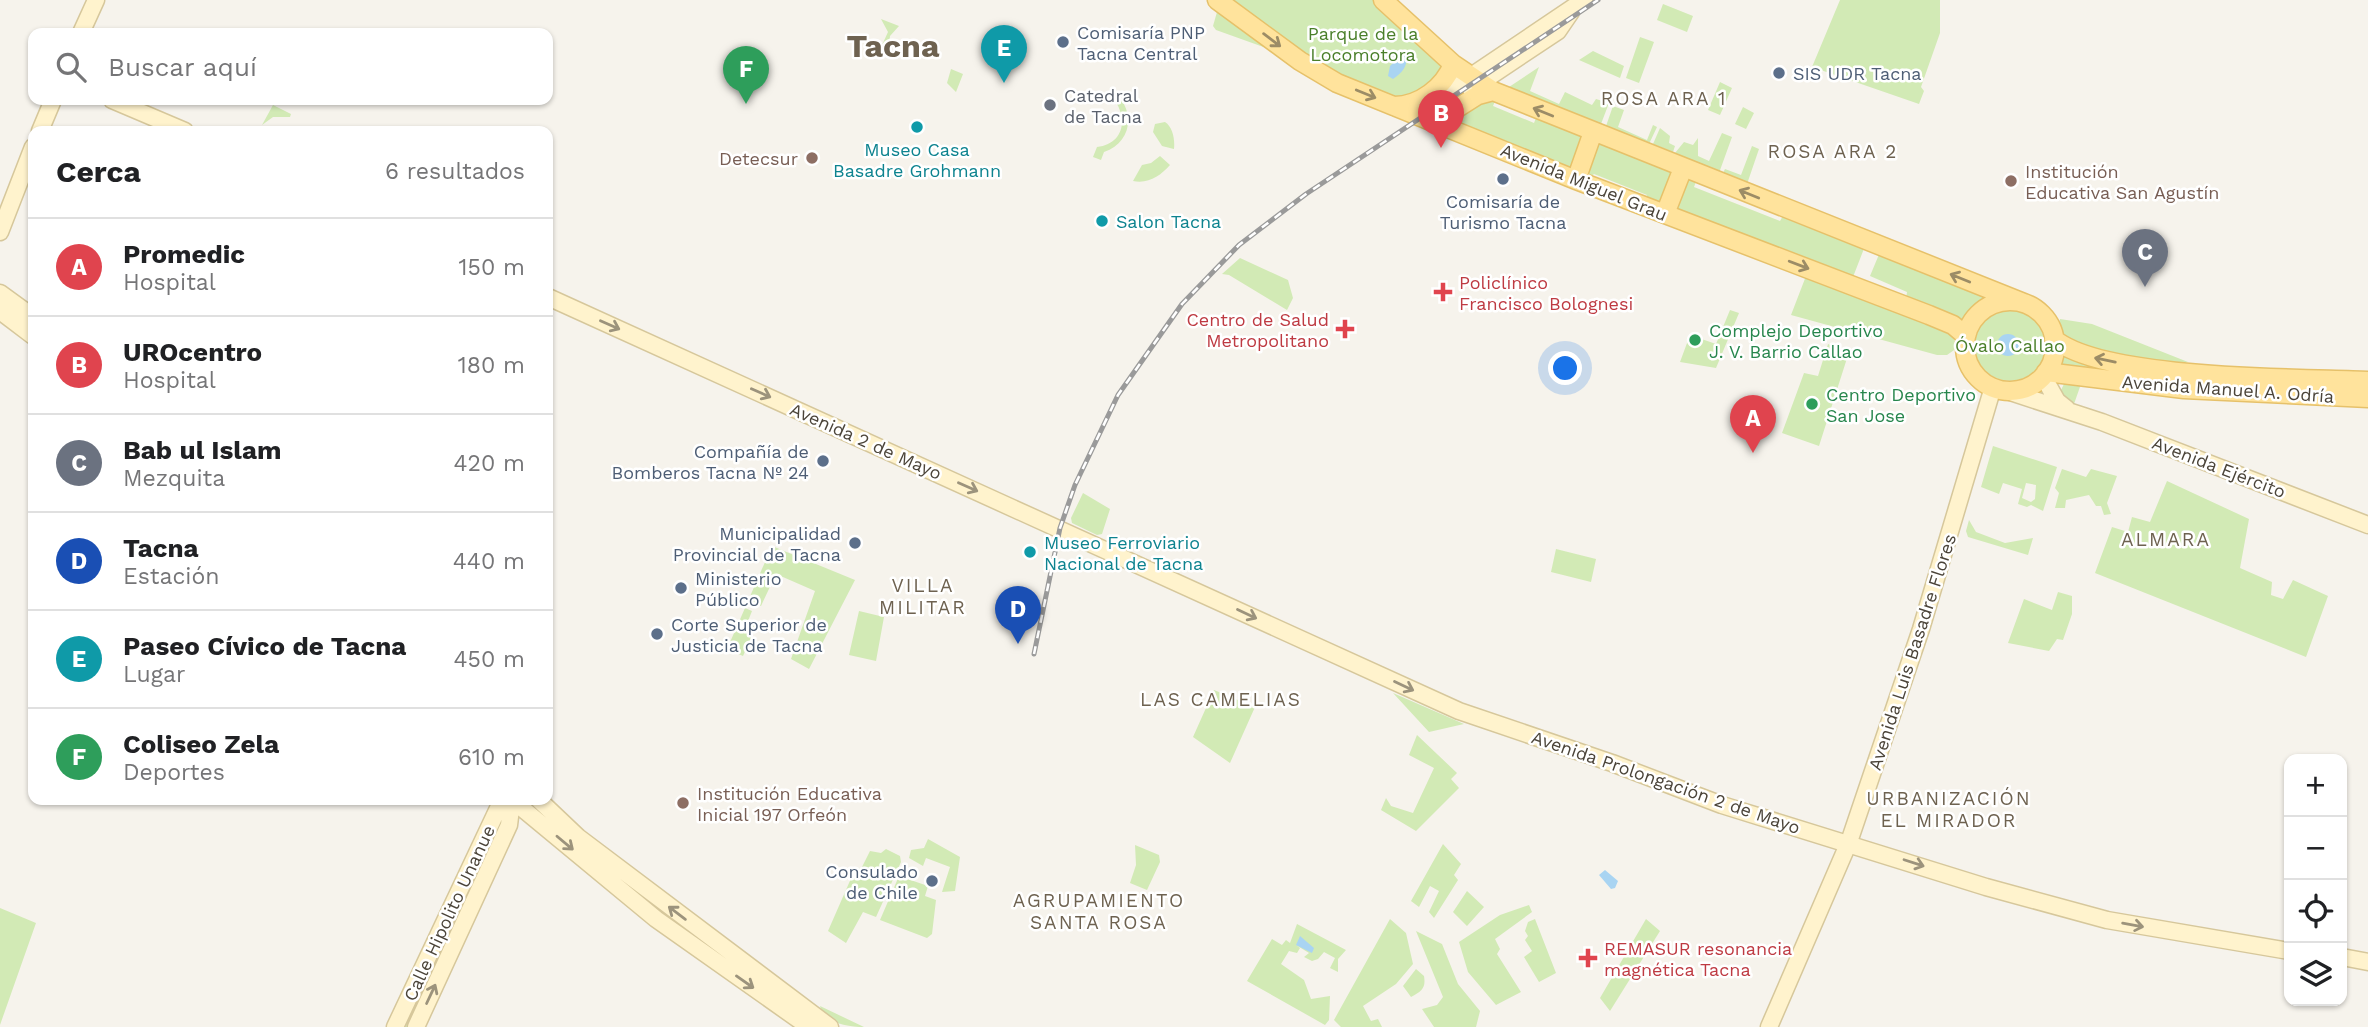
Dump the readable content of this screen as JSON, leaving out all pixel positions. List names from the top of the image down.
{
  "streets": {
    "main road": ["Avenida Miguel Grau", "Avenida Manuel A. Odría"],
    "street": [
      "Avenida 2 de Mayo",
      "Avenida Ejército",
      "Avenida Luis Basadre Flores",
      "Avenida Prolongación 2 de Mayo",
      "Calle Hipolito Unanue"
    ]
  },
  "crossings": [
    ["Avenida Miguel Grau", "Avenida Manuel A. Odría"],
    ["Avenida Miguel Grau", "Avenida Ejército"],
    ["Avenida Miguel Grau", "Avenida Luis Basadre Flores"],
    ["Avenida Manuel A. Odría", "Avenida Ejército"],
    ["Avenida Manuel A. Odría", "Avenida Luis Basadre Flores"],
    ["Avenida 2 de Mayo", "Avenida Prolongación 2 de Mayo"],
    ["Avenida Ejército", "Avenida Luis Basadre Flores"],
    ["Avenida Luis Basadre Flores", "Avenida Prolongación 2 de Mayo"]
  ],
  "one_way": ["Avenida 2 de Mayo", "Avenida Prolongación 2 de Mayo"],
  "districts": [
    "Tacna",
    "ROSA ARA 1",
    "ROSA ARA 2",
    "ALMARA",
    "VILLA MILITAR",
    "LAS CAMELIAS",
    "URBANIZACIÓN EL MIRADOR",
    "AGRUPAMIENTO SANTA ROSA"
  ],
  "parks": ["Parque de la Locomotora", "Óvalo Callao"],
  "places": {
    "other": [
      "Comisaría PNP Tacna Central",
      "SIS UDR Tacna",
      "Catedral de Tacna",
      "Museo Casa Basadre Grohmann",
      "Detecsur",
      "Comisaría de Turismo Tacna",
      "Institución Educativa San Agustín",
      "Salon Tacna",
      "Complejo Deportivo J. V. Barrio Callao",
      "Centro Deportivo San Jose",
      "Compañía de Bomberos Tacna Nº 24",
      "Municipalidad Provincial de Tacna",
      "Museo Ferroviario Nacional de Tacna",
      "Ministerio Público",
      "Corte Superior de Justicia de Tacna",
      "Institución Educativa Inicial 197 Orfeón",
      "Consulado de Chile"
    ],
    "health": ["Policlínico Francisco Bolognesi", "Centro de Salud Metropolitano", "REMASUR resonancia magnética Tacna"]
  },
  "page": {
    "pins": [
      "E",
      "F",
      "B",
      "C",
      "A",
      "D"
    ],
    "search": "Buscar aquí",
    "heading": ["Cerca", "6 resultados"],
    "list": [
      {
        "mark": "A",
        "name": "Promedic",
        "note": "Hospital",
        "value": "150 m"
      },
      {
        "mark": "B",
        "name": "UROcentro",
        "note": "Hospital",
        "value": "180 m"
      },
      {
        "mark": "C",
        "name": "Bab ul Islam",
        "note": "Mezquita",
        "value": "420 m"
      },
      {
        "mark": "D",
        "name": "Tacna",
        "note": "Estación",
        "value": "440 m"
      },
      {
        "mark": "E",
        "name": "Paseo Cívico de Tacna",
        "note": "Lugar",
        "value": "450 m"
      },
      {
        "mark": "F",
        "name": "Coliseo Zela",
        "note": "Deportes",
        "value": "610 m"
      }
    ],
    "map_buttons": ["+", "−"]
  }
}
